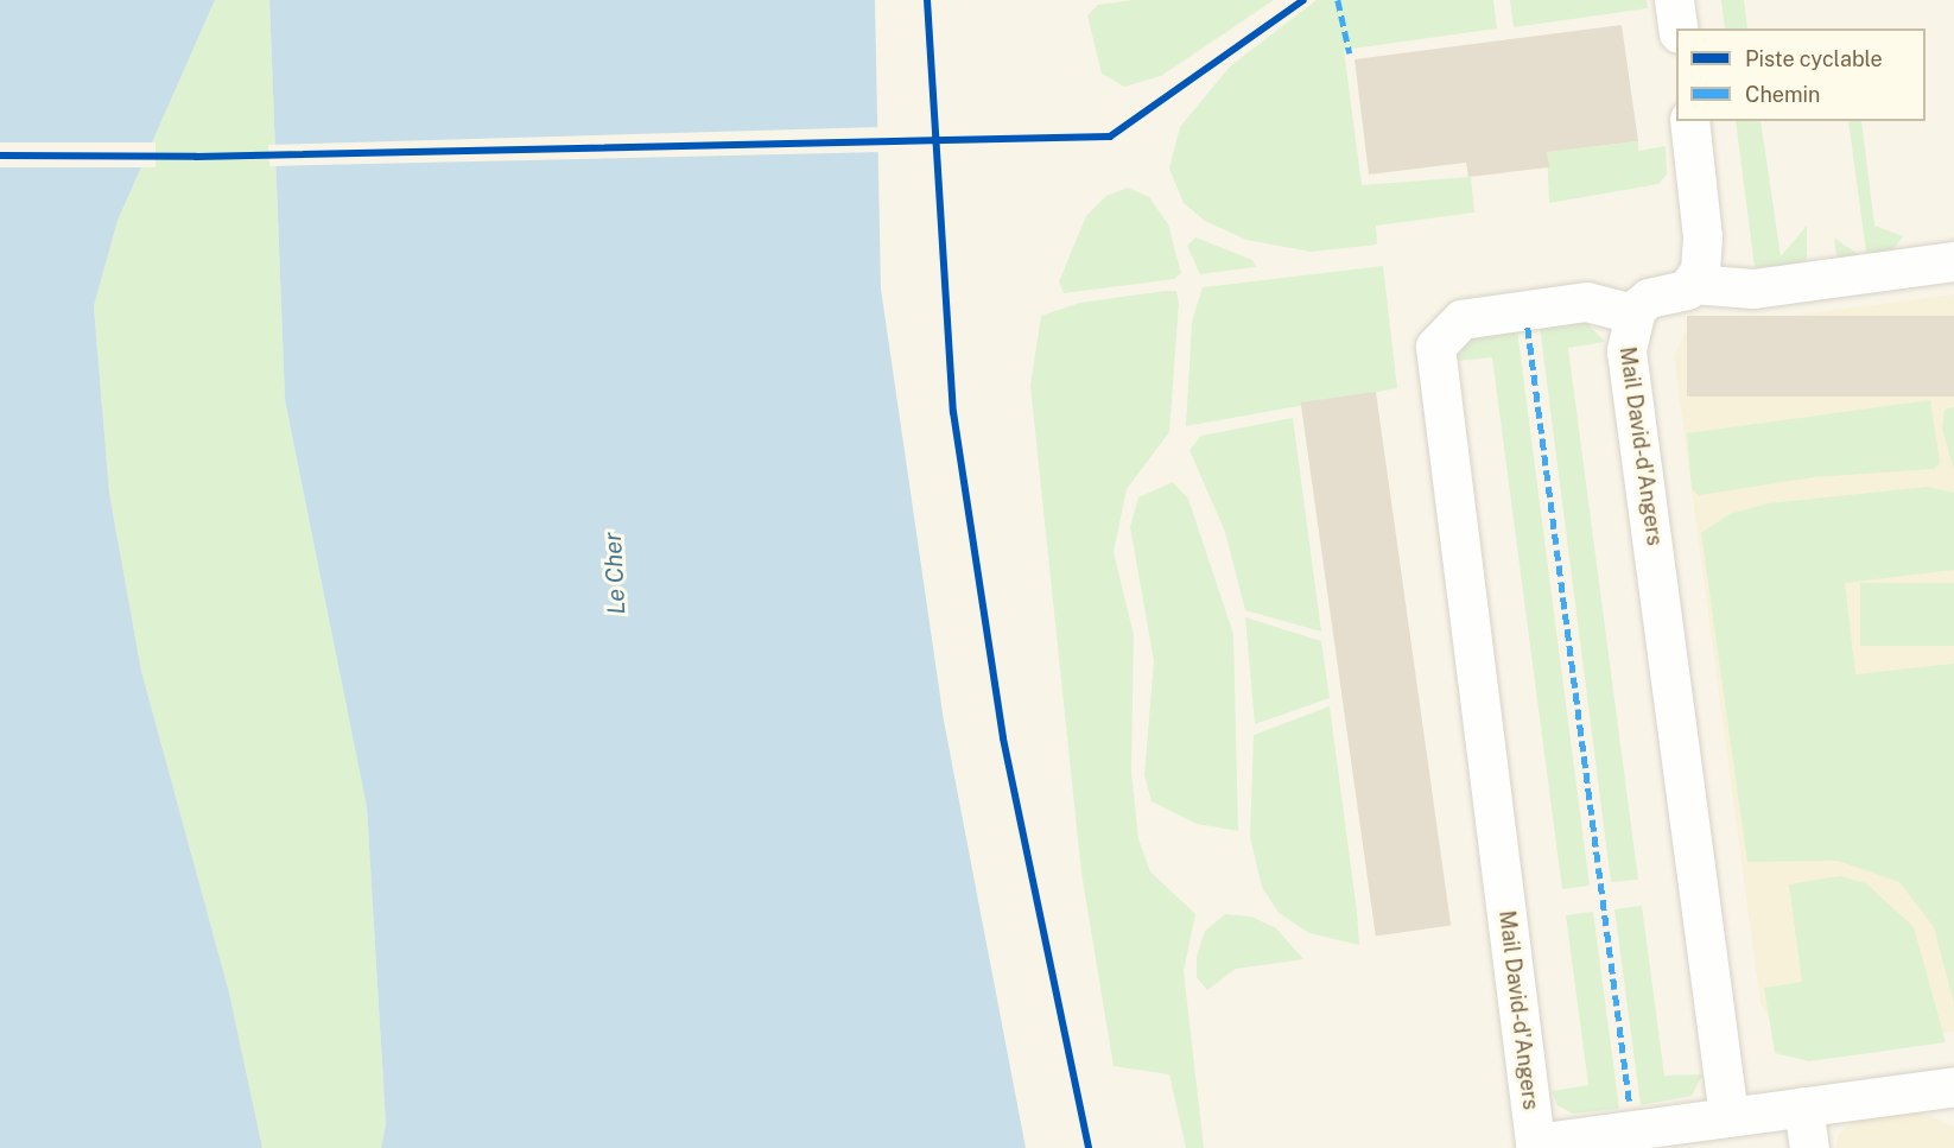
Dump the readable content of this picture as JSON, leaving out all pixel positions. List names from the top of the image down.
{
  "streets": {
    "street": ["Mail David-d'Angers"]
  },
  "water": ["Le Cher"],
  "legend": ["Piste cyclable", "Chemin"]
}
